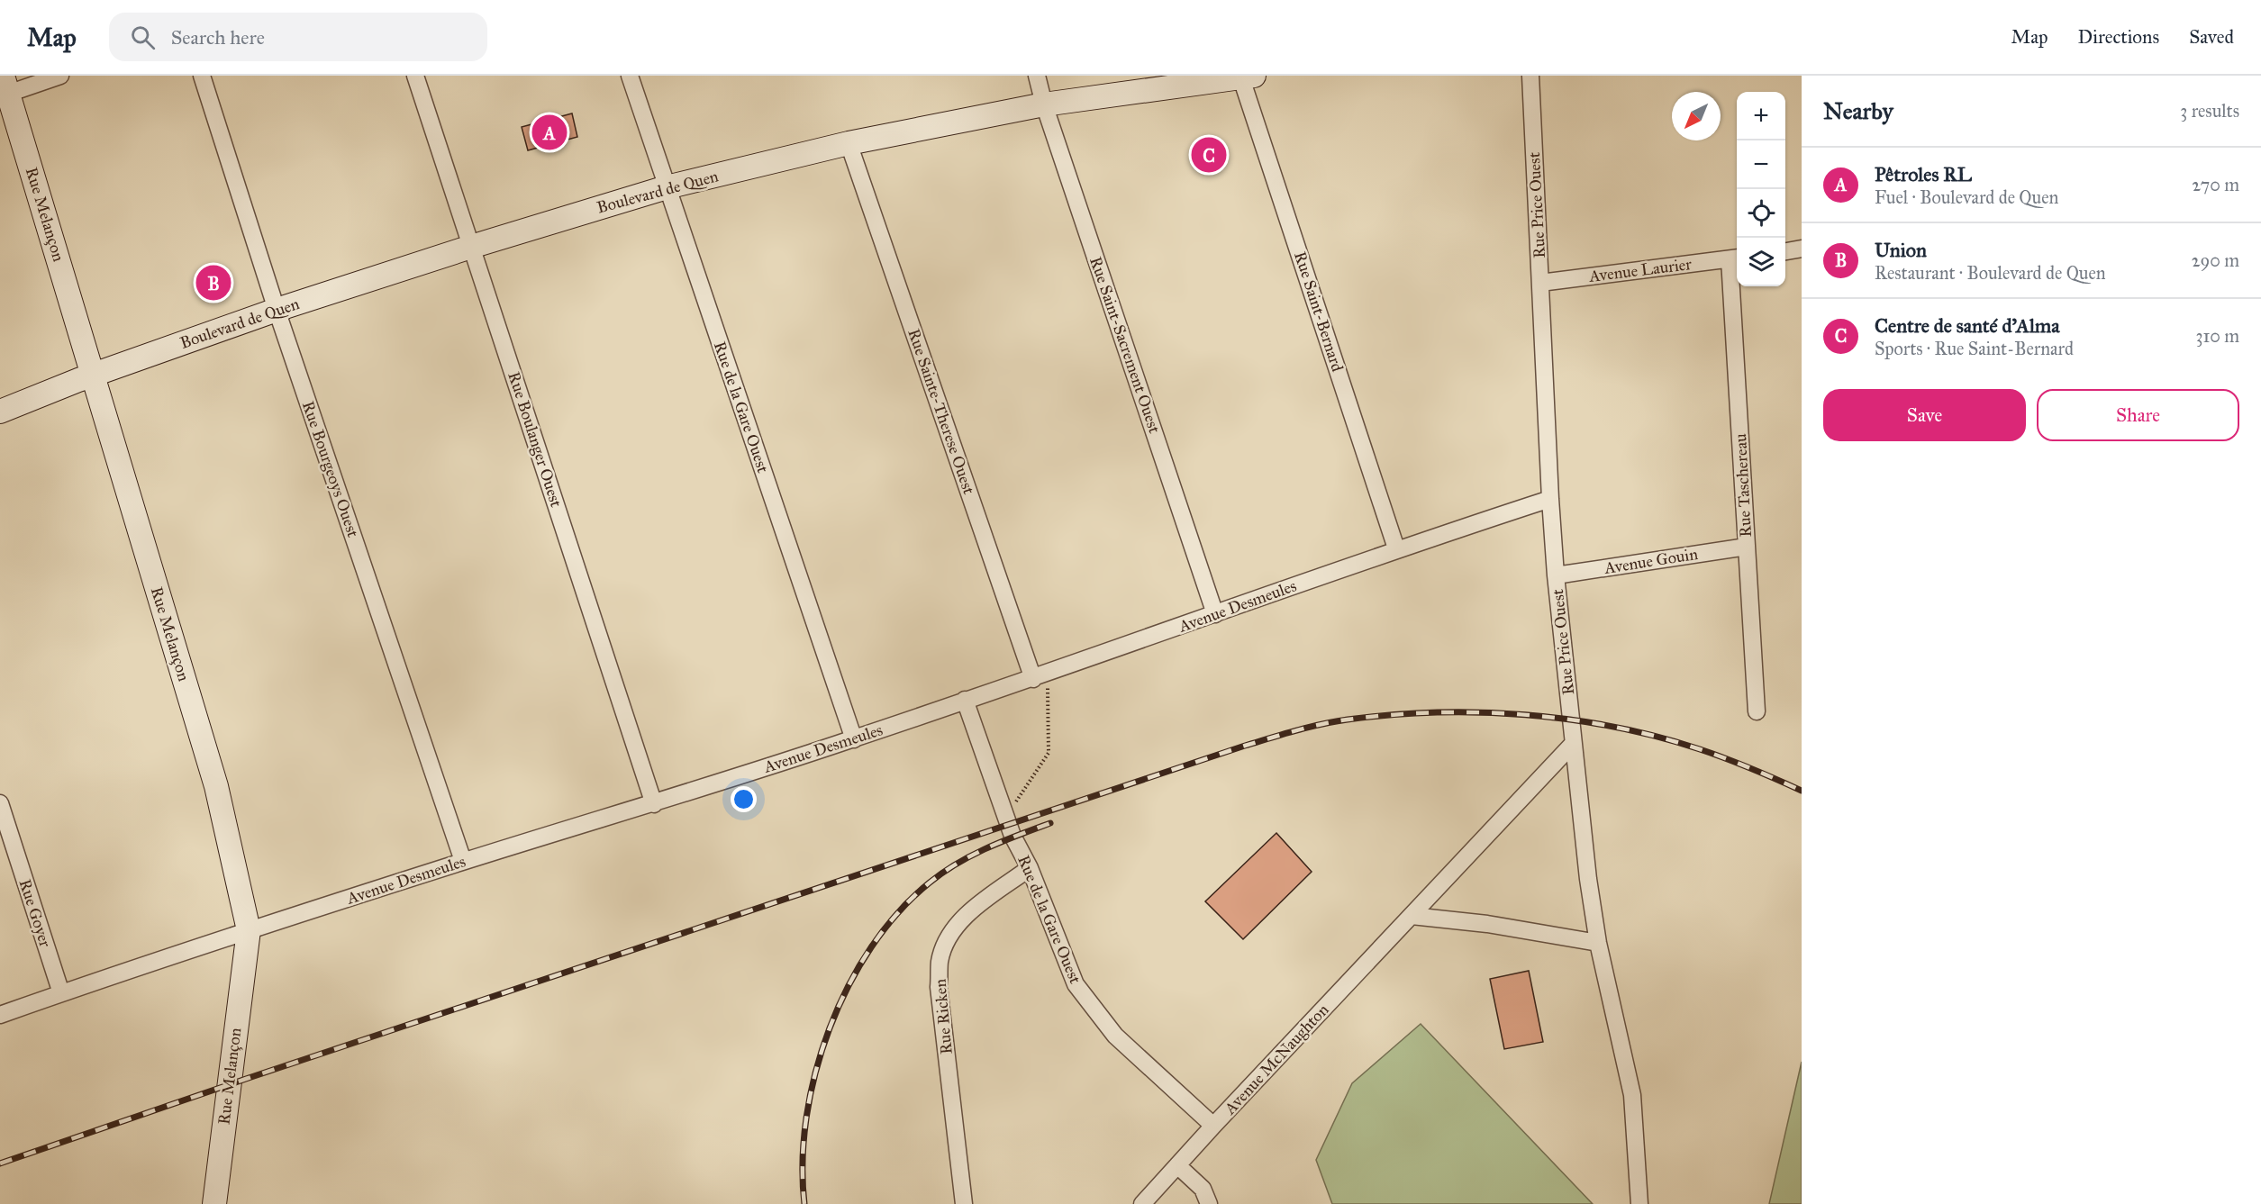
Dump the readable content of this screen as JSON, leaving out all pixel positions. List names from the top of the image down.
{
  "streets": {
    "street": [
      "Boulevard de Quen",
      "Rue Price Ouest",
      "Rue Melançon",
      "Avenue Laurier",
      "Rue Saint-Bernard",
      "Rue Saint-Sacrement Ouest",
      "Rue de la Gare Ouest",
      "Rue Sainte-Therese Ouest",
      "Rue Boulanger Ouest",
      "Rue Bourgeoys Ouest",
      "Rue Taschereau",
      "Avenue Gouin",
      "Avenue Desmeules",
      "Rue Goyer",
      "Rue Ricken",
      "Avenue McNaughton"
    ]
  },
  "crossings": [
    ["Boulevard de Quen", "Rue Melançon"],
    ["Boulevard de Quen", "Rue Saint-Bernard"],
    ["Boulevard de Quen", "Rue Saint-Sacrement Ouest"],
    ["Boulevard de Quen", "Rue de la Gare Ouest"],
    ["Boulevard de Quen", "Rue Sainte-Therese Ouest"],
    ["Boulevard de Quen", "Rue Boulanger Ouest"],
    ["Boulevard de Quen", "Rue Bourgeoys Ouest"],
    ["Rue Price Ouest", "Avenue Laurier"],
    ["Rue Price Ouest", "Avenue Gouin"],
    ["Rue Price Ouest", "Avenue Desmeules"],
    ["Rue Price Ouest", "Avenue McNaughton"],
    ["Rue Melançon", "Avenue Desmeules"],
    ["Avenue Laurier", "Rue Taschereau"],
    ["Rue Saint-Bernard", "Avenue Desmeules"],
    ["Rue Saint-Sacrement Ouest", "Avenue Desmeules"],
    ["Rue de la Gare Ouest", "Avenue Desmeules"],
    ["Rue de la Gare Ouest", "Rue Ricken"],
    ["Rue de la Gare Ouest", "Avenue McNaughton"],
    ["Rue Sainte-Therese Ouest", "Avenue Desmeules"],
    ["Rue Boulanger Ouest", "Avenue Desmeules"],
    ["Rue Bourgeoys Ouest", "Avenue Desmeules"],
    ["Rue Taschereau", "Avenue Gouin"],
    ["Avenue Desmeules", "Rue Goyer"]
  ],
  "north": "bottom left",
  "page": {
    "header": "Map",
    "search": "Search here",
    "nav": ["Map", "Directions", "Saved"],
    "heading": ["Nearby", "3 results"],
    "map_buttons": ["+", "−"],
    "pins": ["A", "C", "B"],
    "list": [
      {
        "mark": "A",
        "name": "Pêtroles RL",
        "note": "Fuel · Boulevard de Quen",
        "value": "270 m"
      },
      {
        "mark": "B",
        "name": "Union",
        "note": "Restaurant · Boulevard de Quen",
        "value": "290 m"
      },
      {
        "mark": "C",
        "name": "Centre de santé d'Alma",
        "note": "Sports · Rue Saint-Bernard",
        "value": "310 m"
      }
    ],
    "buttons": ["Save", "Share"]
  }
}
